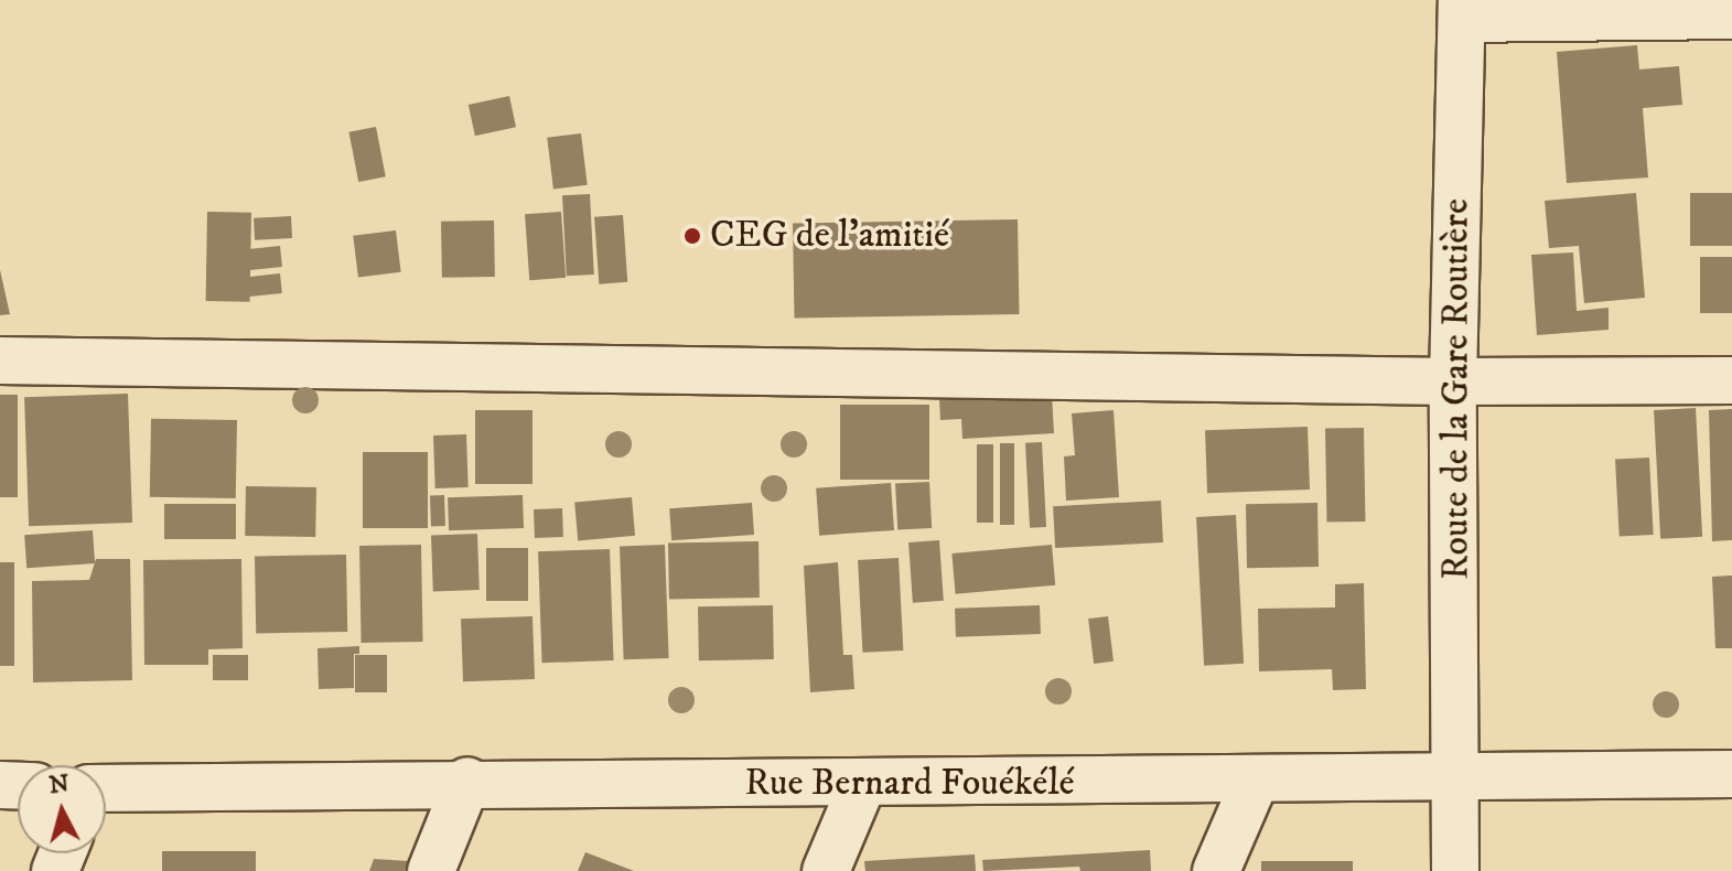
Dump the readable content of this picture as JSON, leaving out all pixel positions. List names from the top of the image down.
{
  "streets": {
    "street": ["Route de la Gare Routière", "Rue Bernard Fouékélé"]
  },
  "crossings": [
    ["Route de la Gare Routière", "Rue Bernard Fouékélé"]
  ],
  "places": ["CEG de l'amitié"],
  "north": "top"
}
